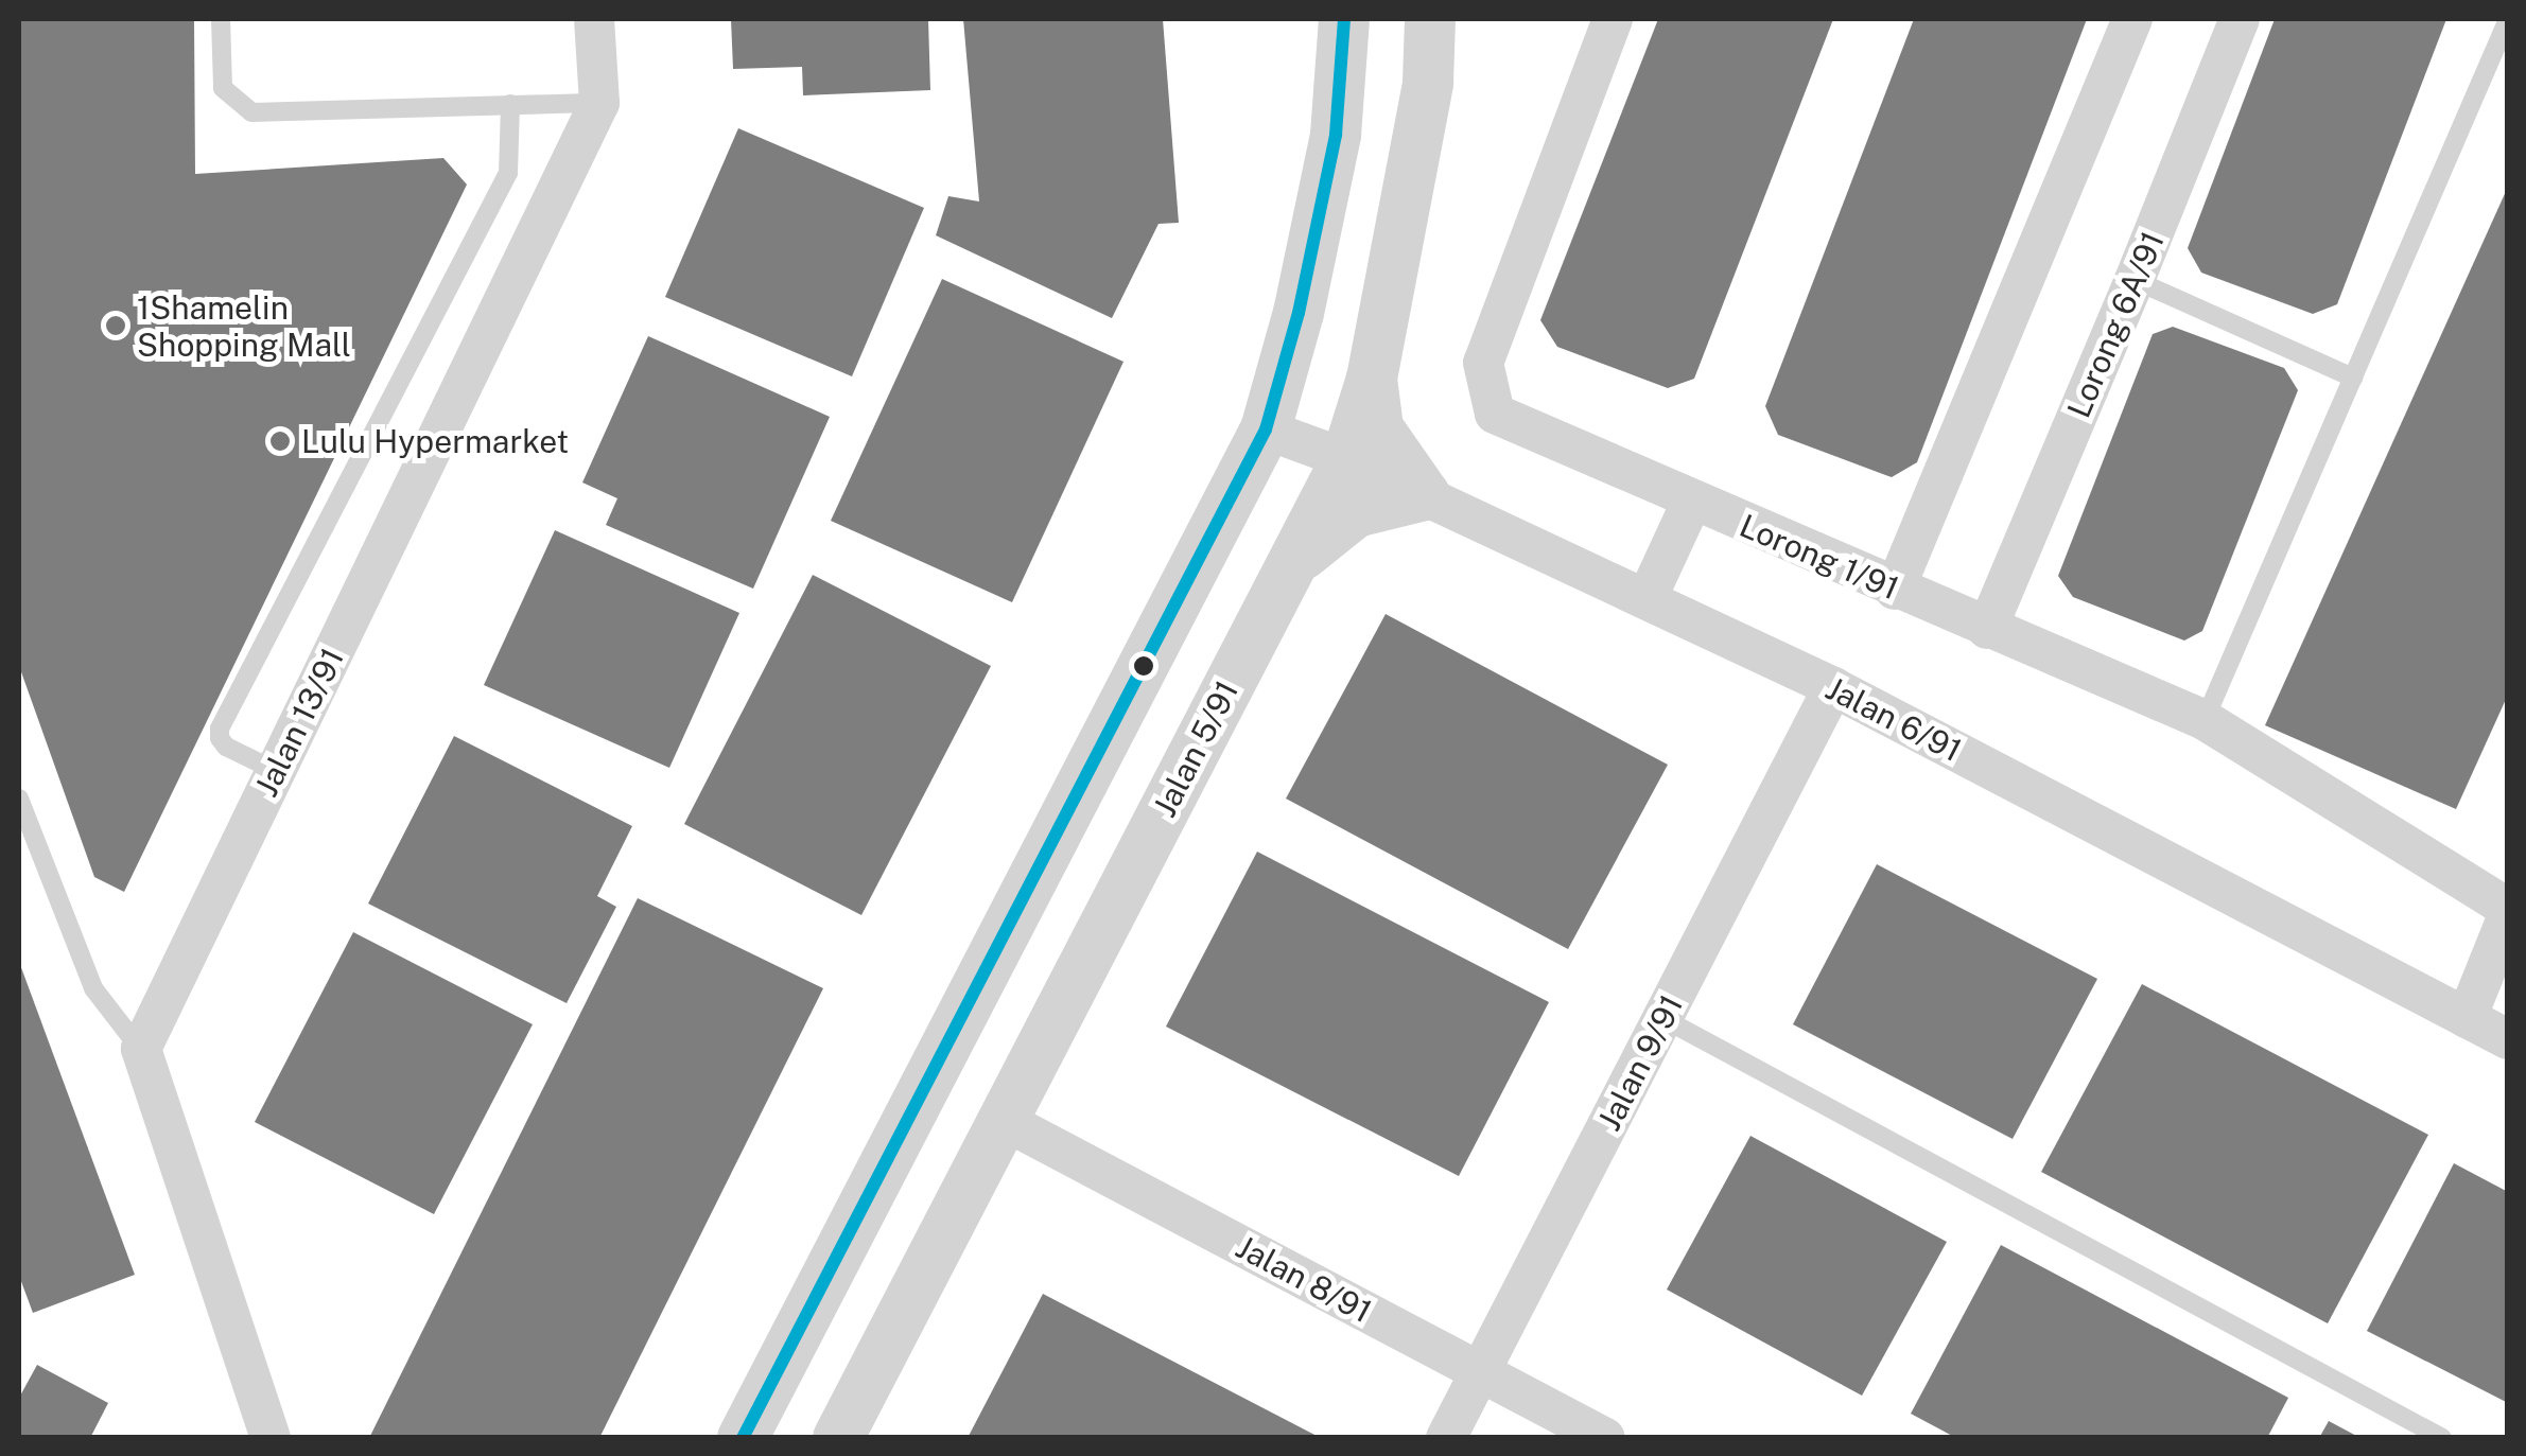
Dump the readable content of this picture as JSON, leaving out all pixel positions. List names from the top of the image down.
{
  "streets": {
    "street": [
      "Lorong 6A/91",
      "Lorong 1/91",
      "Jalan 6/91",
      "Jalan 13/91",
      "Jalan 5/91",
      "Jalan 9/91",
      "Jalan 8/91"
    ]
  },
  "crossings": [
    ["Lorong 6A/91", "Lorong 1/91"],
    ["Jalan 6/91", "Jalan 5/91"],
    ["Jalan 6/91", "Jalan 9/91"],
    ["Jalan 5/91", "Jalan 8/91"],
    ["Jalan 9/91", "Jalan 8/91"]
  ],
  "places": ["1Shamelin Shopping Mall", "Lulu Hypermarket"]
}
